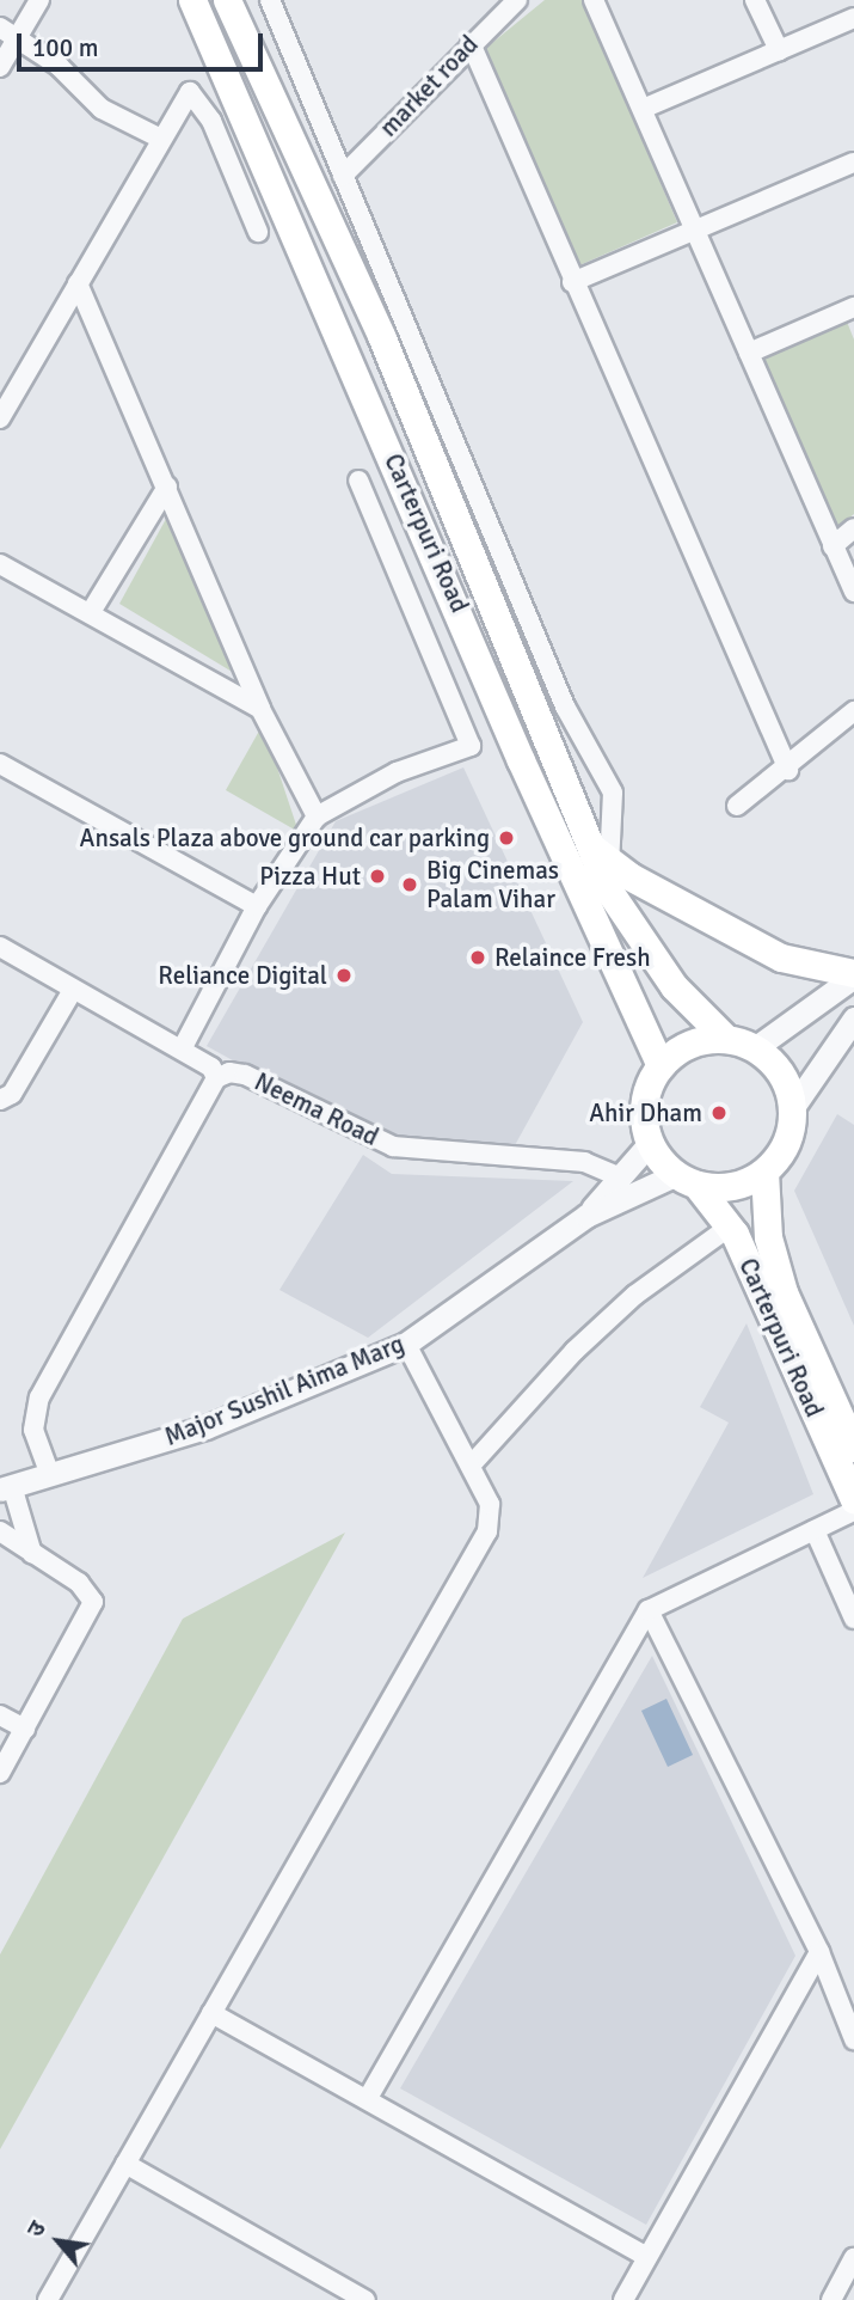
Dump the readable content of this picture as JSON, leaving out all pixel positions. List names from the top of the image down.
{
  "streets": {
    "main road": ["Carterpuri Road"],
    "street": ["market road", "Neema Road", "Major Sushil Aima Marg"]
  },
  "crossings": [
    ["Carterpuri Road", "Major Sushil Aima Marg"],
    ["Neema Road", "Major Sushil Aima Marg"]
  ],
  "places": [
    "Ansals Plaza above ground car parking",
    "Pizza Hut",
    "Big Cinemas Palam Vihar",
    "Relaince Fresh",
    "Reliance Digital",
    "Ahir Dham"
  ],
  "scale_bar": "100 m",
  "north": "top left"
}
